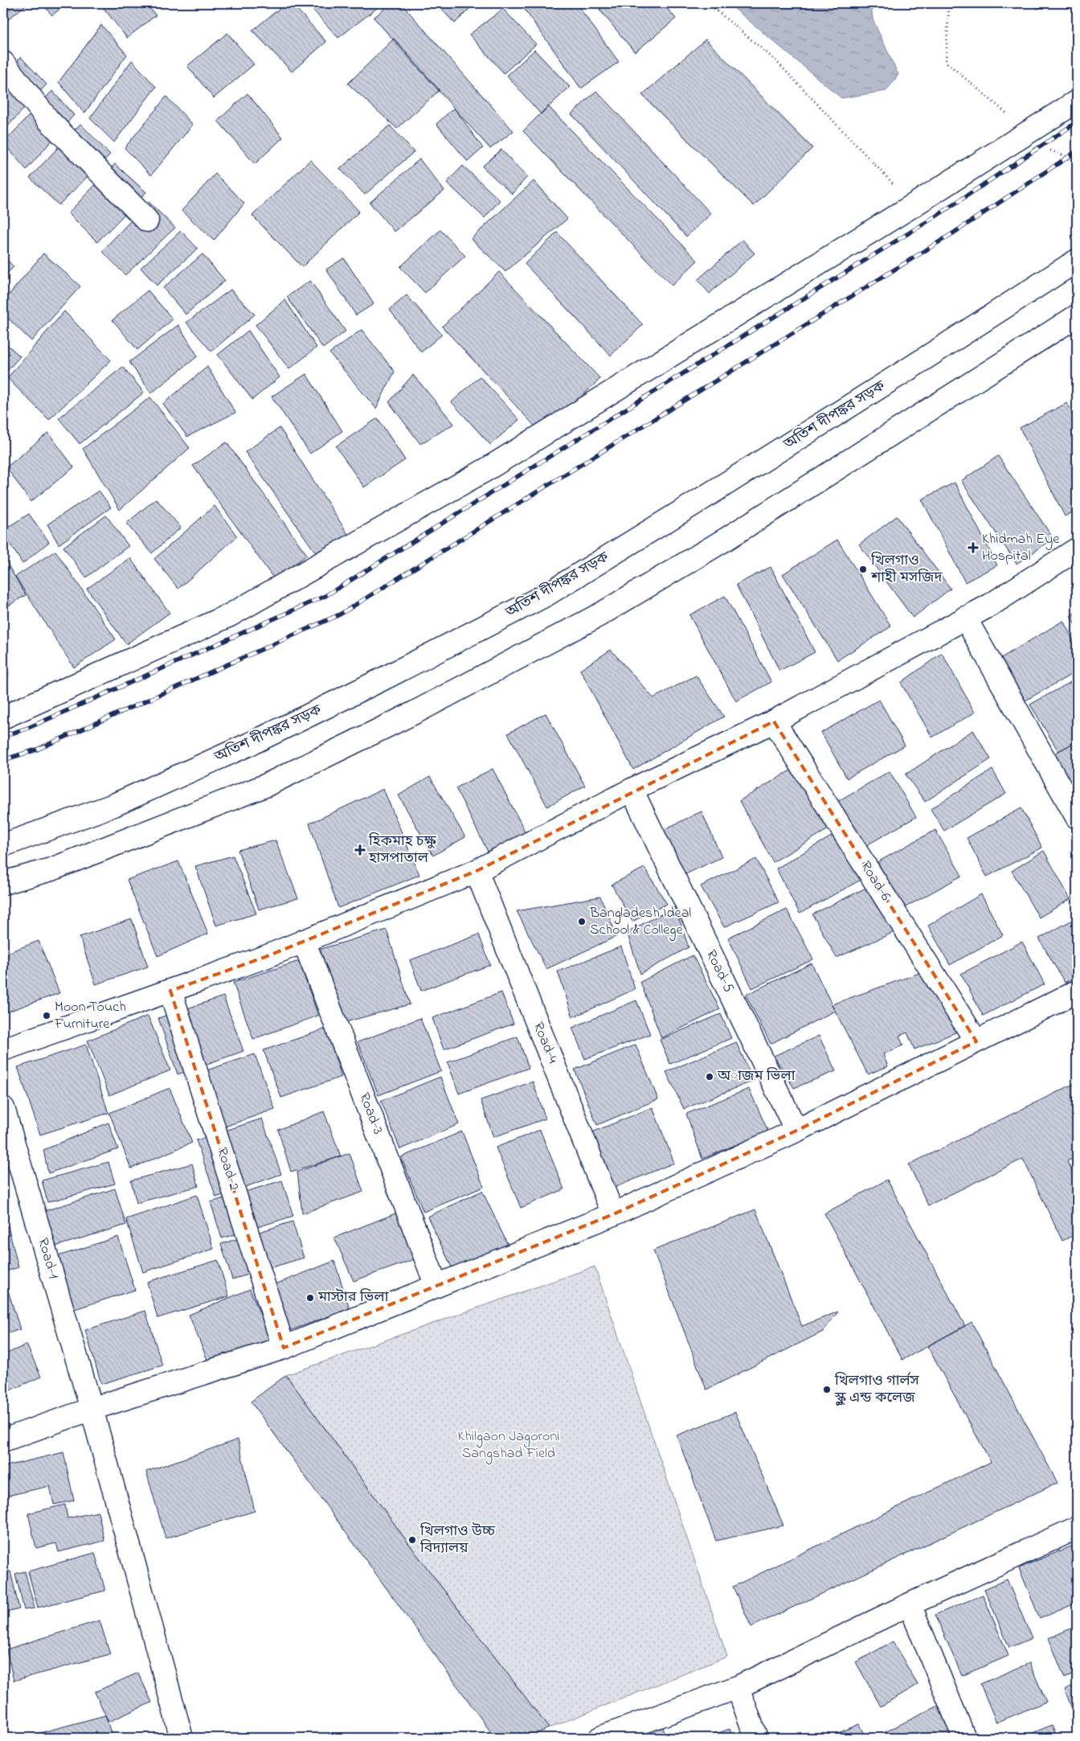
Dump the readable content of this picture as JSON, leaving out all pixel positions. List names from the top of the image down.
{
  "streets": {
    "street": [
      "অতিশ দীপঙ্কর সড়ক",
      "Road-6",
      "Road-5",
      "Road-4",
      "Road-3",
      "Road-2",
      "Road-1"
    ]
  },
  "parks": ["Khilgaon Jagoroni Sangshad Field"],
  "places": {
    "health": ["Khidmah Eye Hospital", "হিকমাহ চক্ষু হাসপাতাল"],
    "other": [
      "খিলগাও শাহী মসজিদ",
      "Bangladesh Ideal School & College",
      "Moon Touch Furniture",
      "অাজম ভিলা",
      "মাস্টার ভিলা",
      "খিলগাও গার্লস স্কুল এন্ড কলেজ",
      "খিলগাও উচ্চ বিদ্যালয়"
    ]
  }
}
